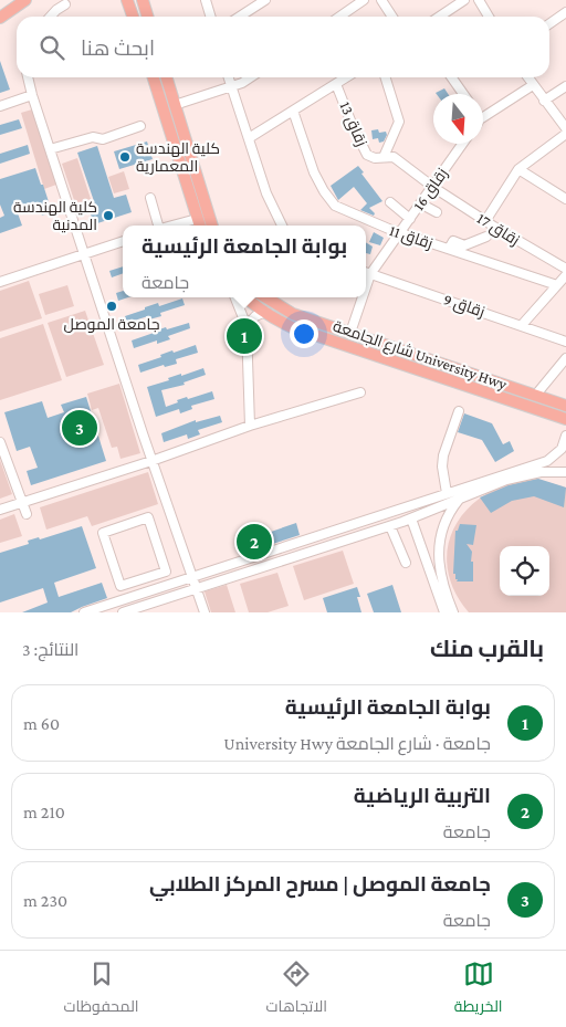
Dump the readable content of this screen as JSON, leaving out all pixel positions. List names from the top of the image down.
{
  "streets": {
    "main road": ["شارع الجامعة University Hwy"],
    "street": [
      "زقاق 13",
      "زقاق 16",
      "زقاق 17",
      "زقاق 11",
      "زقاق 9"
    ]
  },
  "crossings": [
    ["زقاق 13", "زقاق 16"],
    ["زقاق 13", "زقاق 17"],
    ["زقاق 16", "زقاق 17"],
    ["زقاق 16", "زقاق 11"],
    ["زقاق 16", "زقاق 9"],
    ["زقاق 16", "شارع الجامعة University Hwy"]
  ],
  "places": ["كلية الهندسة المعمارية", "كلية الهندسة المدنية", "جامعة الموصل"],
  "north": "bottom",
  "page": {
    "search": "ابحث هنا",
    "popup": ["بوابة الجامعة الرئيسية", "جامعة"],
    "pins": ["1", "3", "2"],
    "heading": ["بالقرب منك", "النتائج: 3"],
    "list": [
      {
        "mark": "1",
        "name": "بوابة الجامعة الرئيسية",
        "note": "جامعة · شارع الجامعة University Hwy",
        "value": "60 m"
      },
      {
        "mark": "2",
        "name": "التربية الرياضية",
        "note": "جامعة",
        "value": "210 m"
      },
      {
        "mark": "3",
        "name": "جامعة الموصل | مسرح المركز الطلابي",
        "note": "جامعة",
        "value": "230 m"
      }
    ],
    "nav": ["الخريطة", "الاتجاهات", "المحفوظات"]
  }
}
